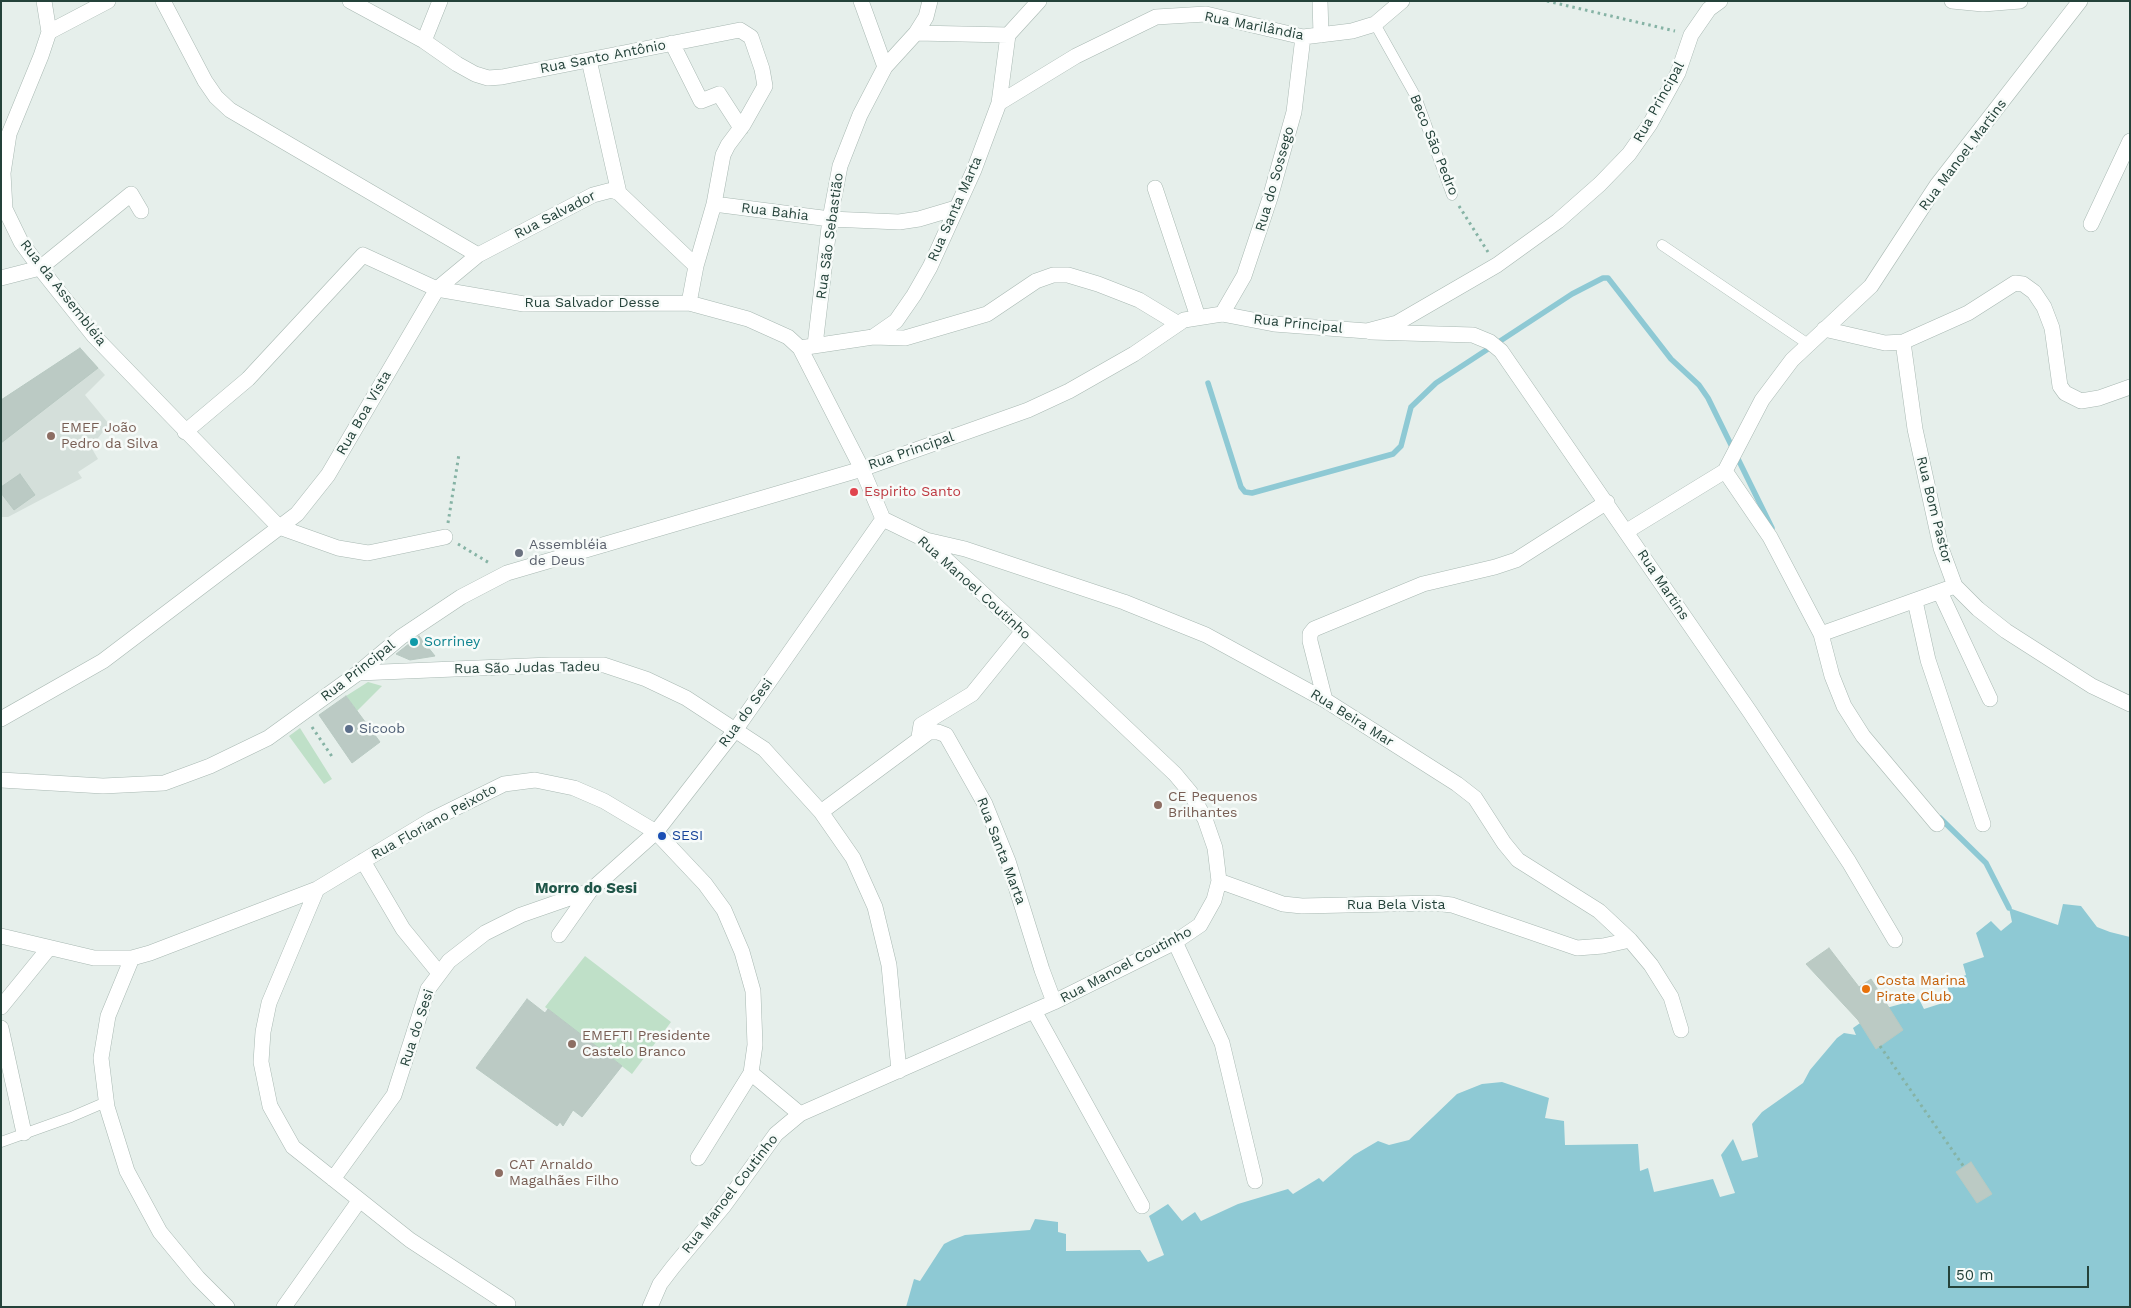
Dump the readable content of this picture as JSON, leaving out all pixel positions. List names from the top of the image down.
{
  "streets": {
    "street": [
      "Rua Marilândia",
      "Rua Santo Antônio",
      "Rua Principal",
      "Rua Manoel Martins",
      "Rua do Sossego",
      "Rua Santa Marta",
      "Rua Bahia",
      "Rua Salvador",
      "Rua São Sebastião",
      "Rua da Assembléia",
      "Rua Salvador Desse",
      "Rua Boa Vista",
      "Rua Bom Pastor",
      "Rua Martins",
      "Rua Manoel Coutinho",
      "Rua São Judas Tadeu",
      "Rua do Sesi",
      "Rua Beira Mar",
      "Rua Floriano Peixoto",
      "Rua Bela Vista"
    ],
    "lane": ["Beco São Pedro"]
  },
  "crossings": [
    ["Rua Marilândia", "Beco São Pedro"],
    ["Rua Marilândia", "Rua do Sossego"],
    ["Rua Marilândia", "Rua Santa Marta"],
    ["Rua Santo Antônio", "Rua Bahia"],
    ["Rua Principal", "Beco São Pedro"],
    ["Rua Principal", "Rua do Sossego"],
    ["Rua Principal", "Rua Salvador Desse"],
    ["Rua Principal", "Rua Martins"],
    ["Rua Principal", "Rua São Judas Tadeu"],
    ["Rua Santa Marta", "Rua Bahia"],
    ["Rua Santa Marta", "Rua São Sebastião"],
    ["Rua Santa Marta", "Rua Salvador Desse"],
    ["Rua Santa Marta", "Rua Manoel Coutinho"],
    ["Rua Santa Marta", "Rua São Judas Tadeu"],
    ["Rua Bahia", "Rua São Sebastião"],
    ["Rua da Assembléia", "Rua Salvador Desse"],
    ["Rua da Assembléia", "Rua Boa Vista"],
    ["Rua Salvador Desse", "Rua Boa Vista"],
    ["Rua Manoel Coutinho", "Rua São Judas Tadeu"],
    ["Rua Manoel Coutinho", "Rua do Sesi"],
    ["Rua Manoel Coutinho", "Rua Beira Mar"],
    ["Rua Manoel Coutinho", "Rua Bela Vista"],
    ["Rua São Judas Tadeu", "Rua do Sesi"],
    ["Rua do Sesi", "Rua Floriano Peixoto"],
    ["Rua Beira Mar", "Rua Bela Vista"]
  ],
  "districts": ["Morro do Sesi"],
  "places": [
    "EMEF João Pedro da Silva",
    "Espirito Santo",
    "Assembléia de Deus",
    "Sorriney",
    "Sicoob",
    "CE Pequenos Brilhantes",
    "SESI",
    "Costa Marina Pirate Club",
    "EMEFTI Presidente Castelo Branco",
    "CAT Arnaldo Magalhães Filho"
  ],
  "scale_bar": "50 m"
}
